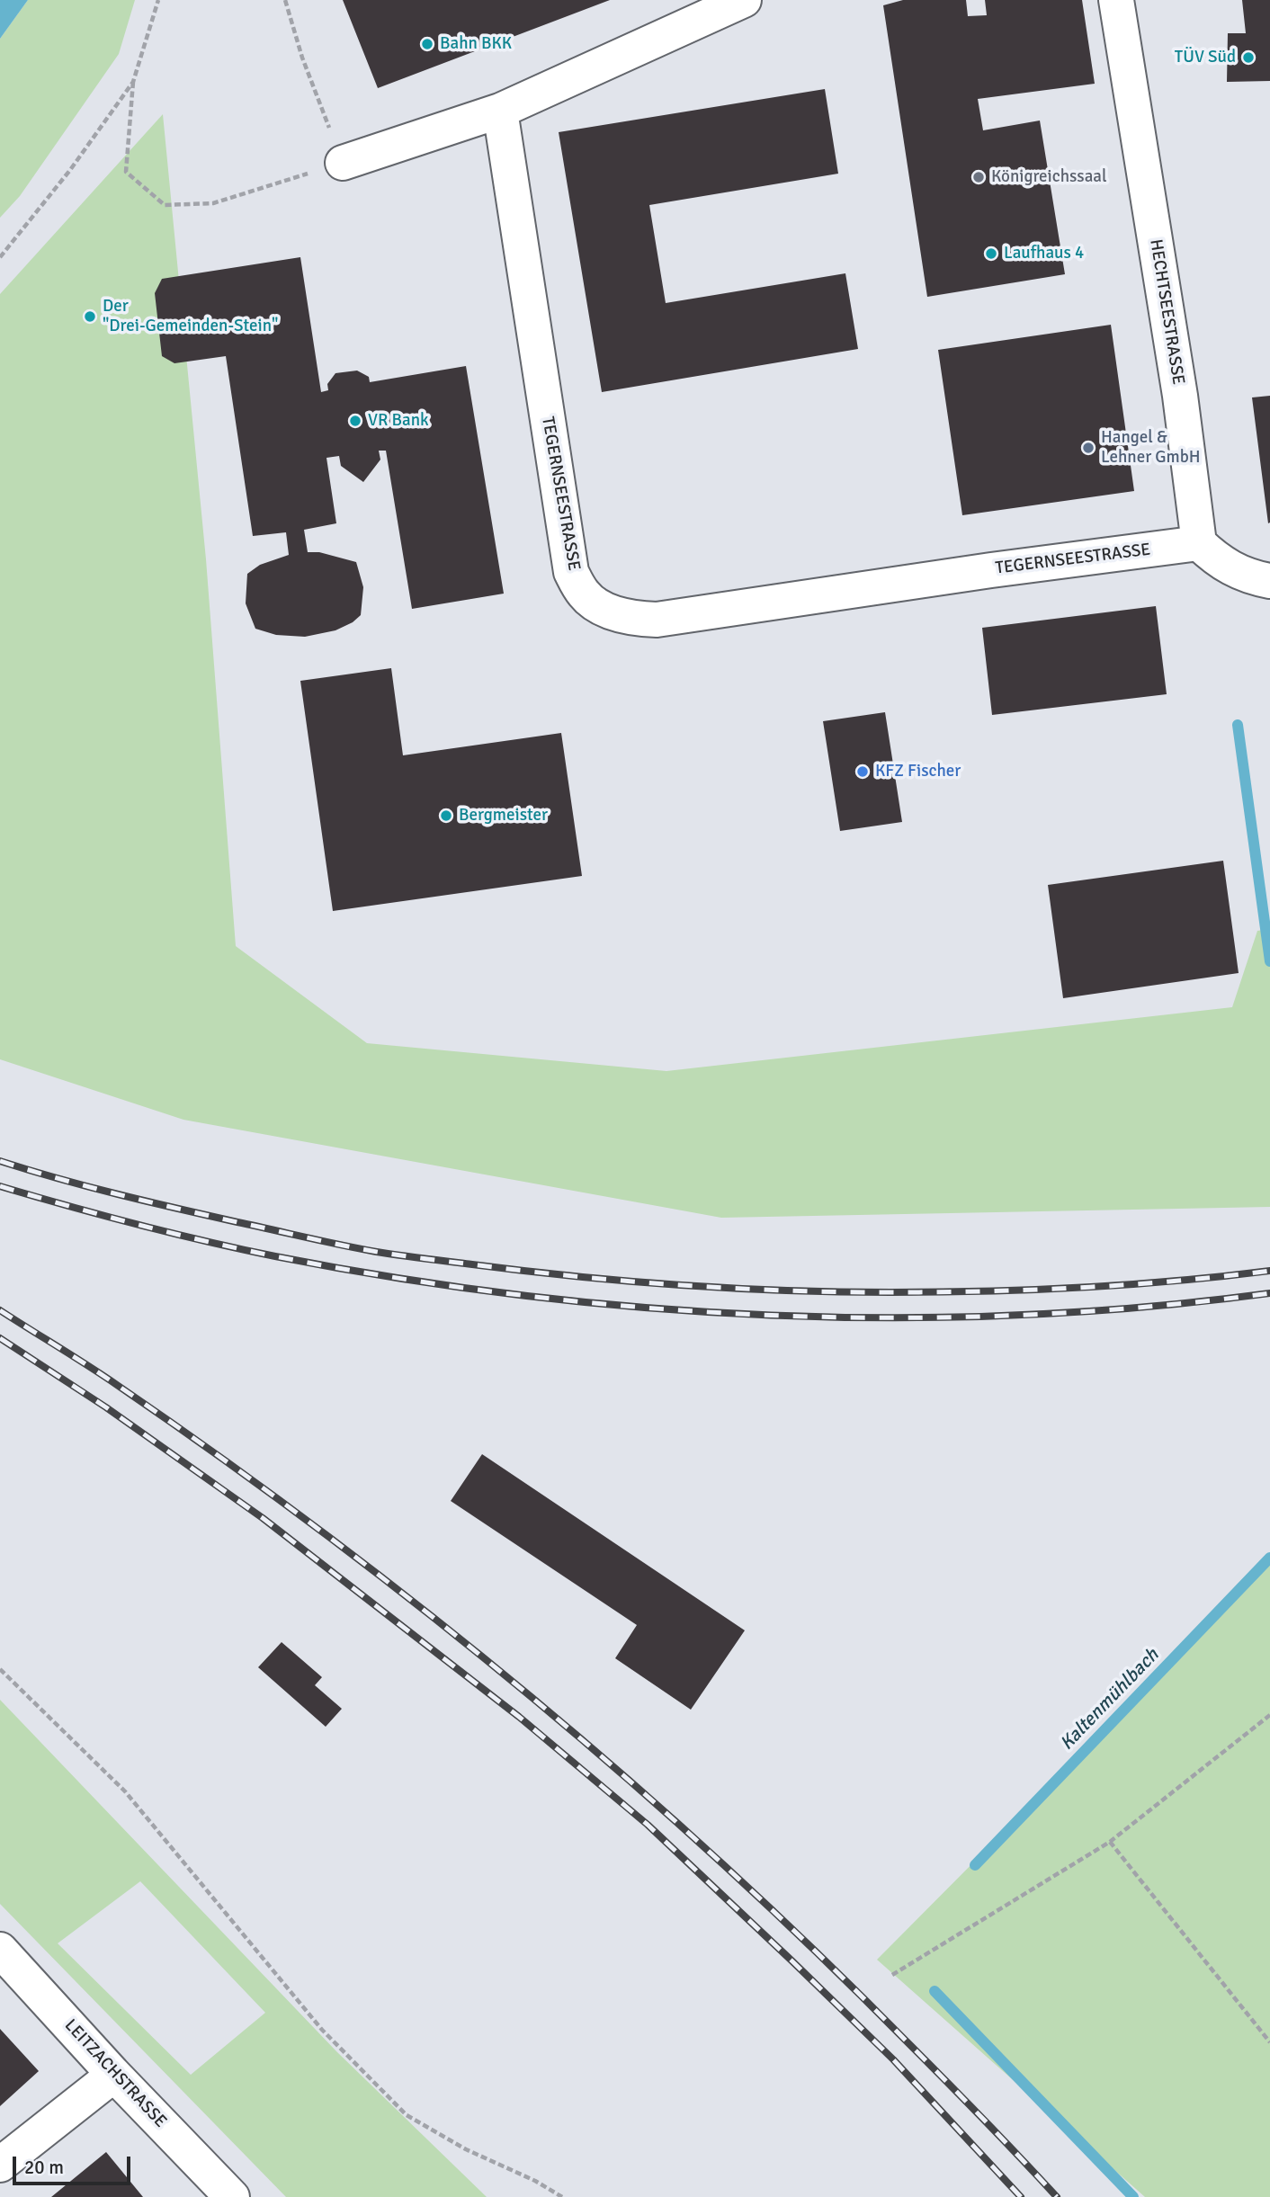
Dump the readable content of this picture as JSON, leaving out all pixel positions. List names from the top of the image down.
{
  "streets": {
    "street": ["HECHTSEESTRASSE", "TEGERNSEESTRASSE", "LEITZACHSTRASSE"]
  },
  "crossings": [
    ["HECHTSEESTRASSE", "TEGERNSEESTRASSE"]
  ],
  "water": ["Kaltenmühlbach"],
  "places": [
    "Bahn BKK",
    "TÜV Süd",
    "Königreichssaal",
    "Laufhaus 4",
    "Der \"Drei-Gemeinden-Stein\"",
    "VR Bank",
    "Hangel & Lehner GmbH",
    "KFZ Fischer",
    "Bergmeister"
  ],
  "scale_bar": "20 m"
}
